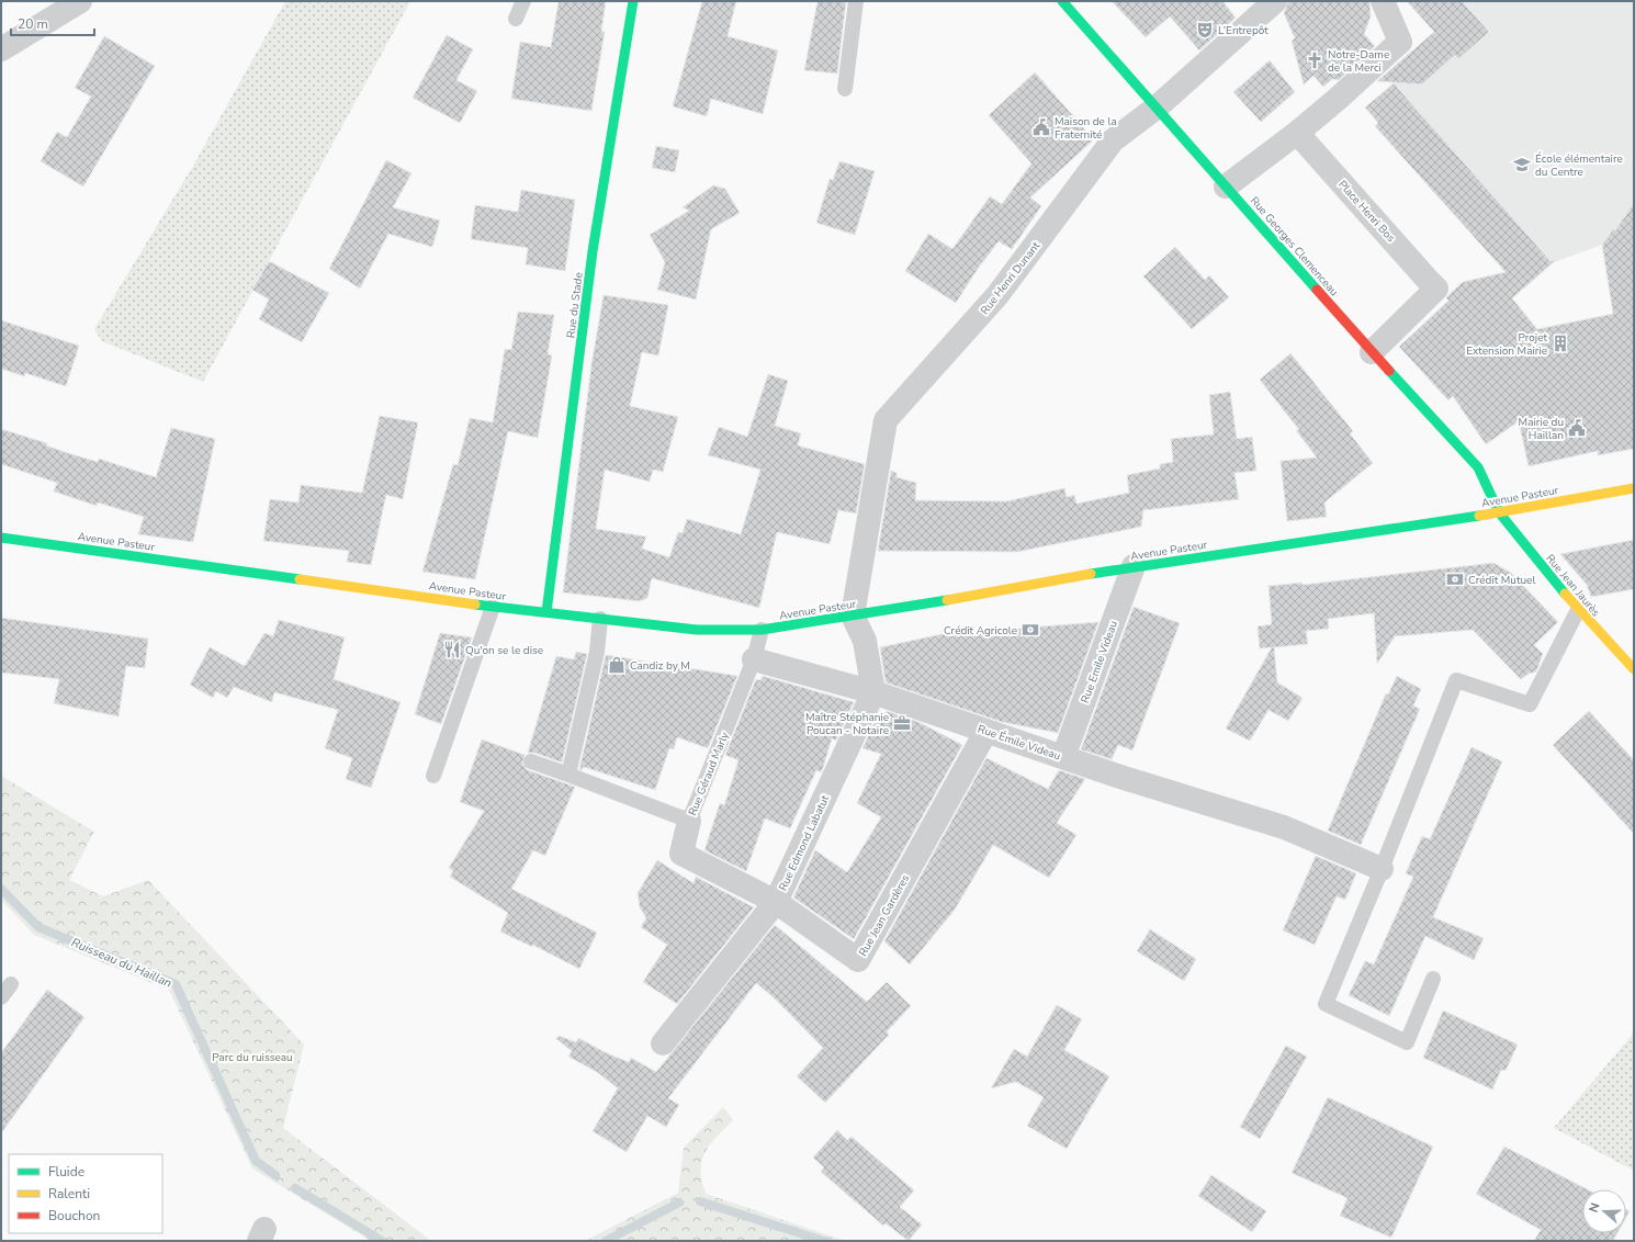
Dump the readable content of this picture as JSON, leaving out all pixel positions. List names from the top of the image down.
{
  "streets": {
    "main road": [
      "Rue Georges Clemenceau",
      "Rue du Stade",
      "Avenue Pasteur",
      "Rue Jean Jaurès"
    ],
    "street": [
      "Place Henri Bos",
      "Rue Henri Dunant",
      "Rue Emile Videau",
      "Rue Émile Videau",
      "Rue Edmond Labatut",
      "Rue Jean Gardères"
    ],
    "lane": ["Rue Géraud Marly"]
  },
  "crossings": [
    ["Place Henri Bos", "Rue Georges Clemenceau"],
    ["Rue Georges Clemenceau", "Rue Henri Dunant"],
    ["Rue Georges Clemenceau", "Avenue Pasteur"],
    ["Rue Georges Clemenceau", "Rue Jean Jaurès"],
    ["Rue Henri Dunant", "Avenue Pasteur"],
    ["Rue du Stade", "Avenue Pasteur"],
    ["Avenue Pasteur", "Rue Jean Jaurès"],
    ["Avenue Pasteur", "Rue Emile Videau"],
    ["Avenue Pasteur", "Rue Géraud Marly"],
    ["Rue Emile Videau", "Rue Émile Videau"],
    ["Rue Émile Videau", "Rue Géraud Marly"],
    ["Rue Émile Videau", "Rue Edmond Labatut"],
    ["Rue Émile Videau", "Rue Jean Gardères"],
    ["Rue Géraud Marly", "Rue Jean Gardères"],
    ["Rue Edmond Labatut", "Rue Jean Gardères"]
  ],
  "water": ["Ruisseau du Haillan"],
  "parks": ["Parc du ruisseau"],
  "places": {
    "theatre": ["L’Entrepôt"],
    "church": ["Notre-Dame de la Merci"],
    "public building": ["Maison de la Fraternité", "Mairie du Haillan"],
    "school or university": ["École élémentaire du Centre"],
    "building": ["Projet Extension Mairie"],
    "bank": ["Crédit Mutuel", "Crédit Agricole"],
    "restaurant": ["Qu'on se le dise"],
    "shop": ["Candiz by M"],
    "office": ["Maître Stéphanie Poucan - Notaire"]
  },
  "legend": ["Fluide", "Ralenti", "Bouchon"],
  "scale_bar": "20 m",
  "north": "left"
}
